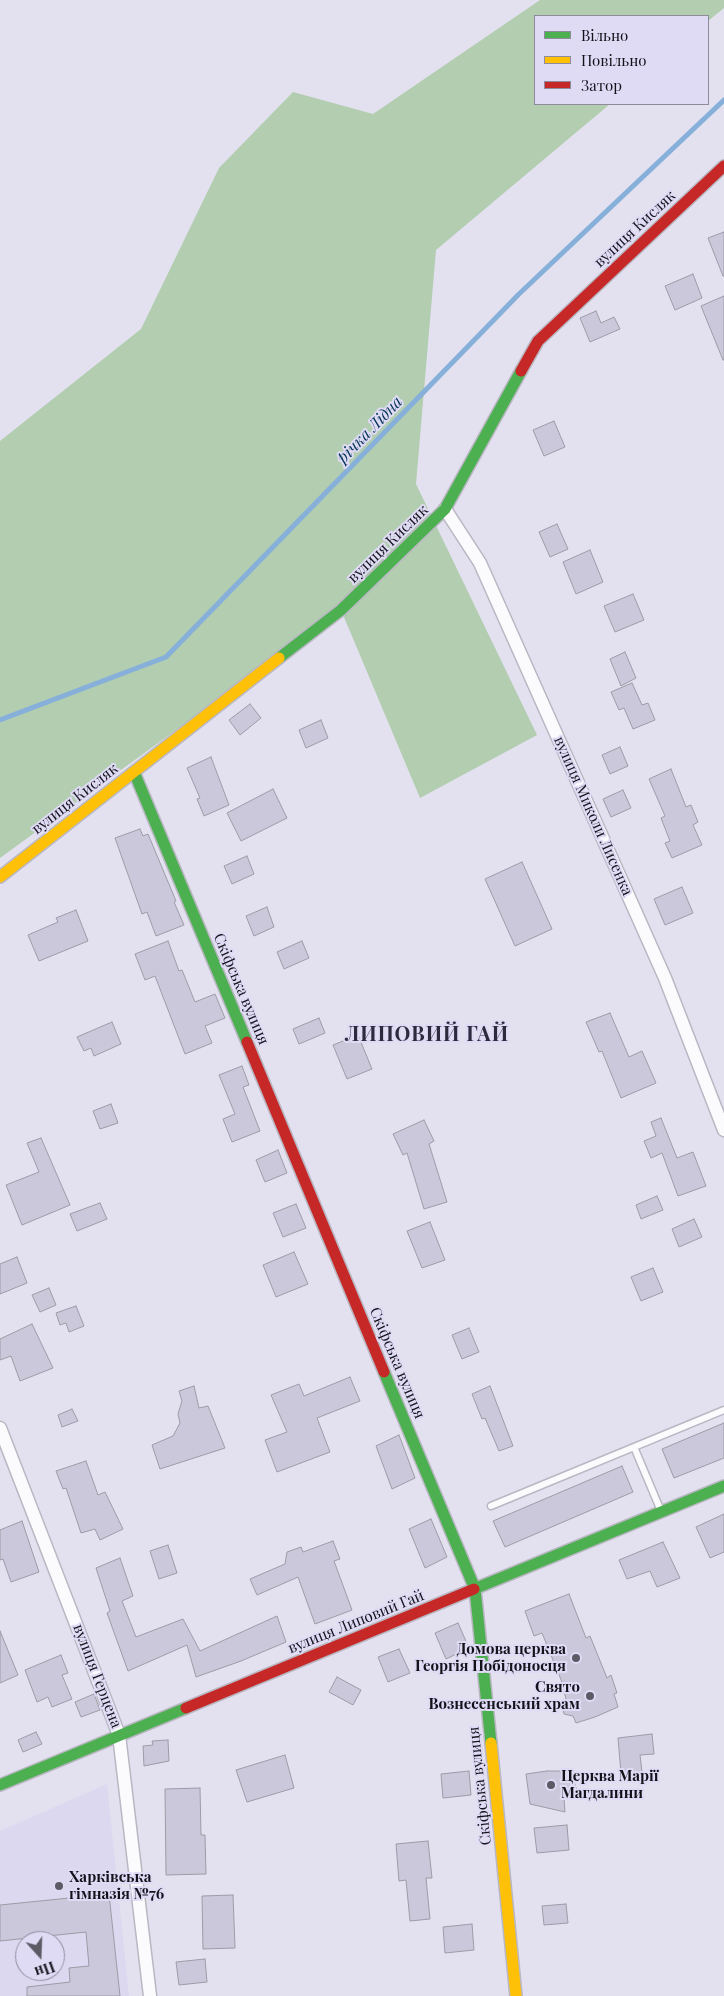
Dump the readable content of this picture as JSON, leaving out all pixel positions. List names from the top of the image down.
{
  "streets": {
    "street": [
      "вулиця Кисляк",
      "вулиця Миколи Лисенка",
      "Скіфська вулиця",
      "вулиця Липовий Гай",
      "вулиця Герцена"
    ]
  },
  "crossings": [
    ["вулиця Кисляк", "вулиця Миколи Лисенка"],
    ["вулиця Кисляк", "Скіфська вулиця"],
    ["Скіфська вулиця", "вулиця Липовий Гай"],
    ["вулиця Липовий Гай", "вулиця Герцена"]
  ],
  "districts": ["ЛИПОВИЙ ГАЙ"],
  "water": ["річка Лідна"],
  "places": [
    "Домова церква Георгія Побідоносця",
    "Свято Вознесенський храм",
    "Церква Марії Магдалини",
    "Харківська гімназія №76"
  ],
  "legend": ["Вільно", "Повільно", "Затор"],
  "north": "bottom"
}
